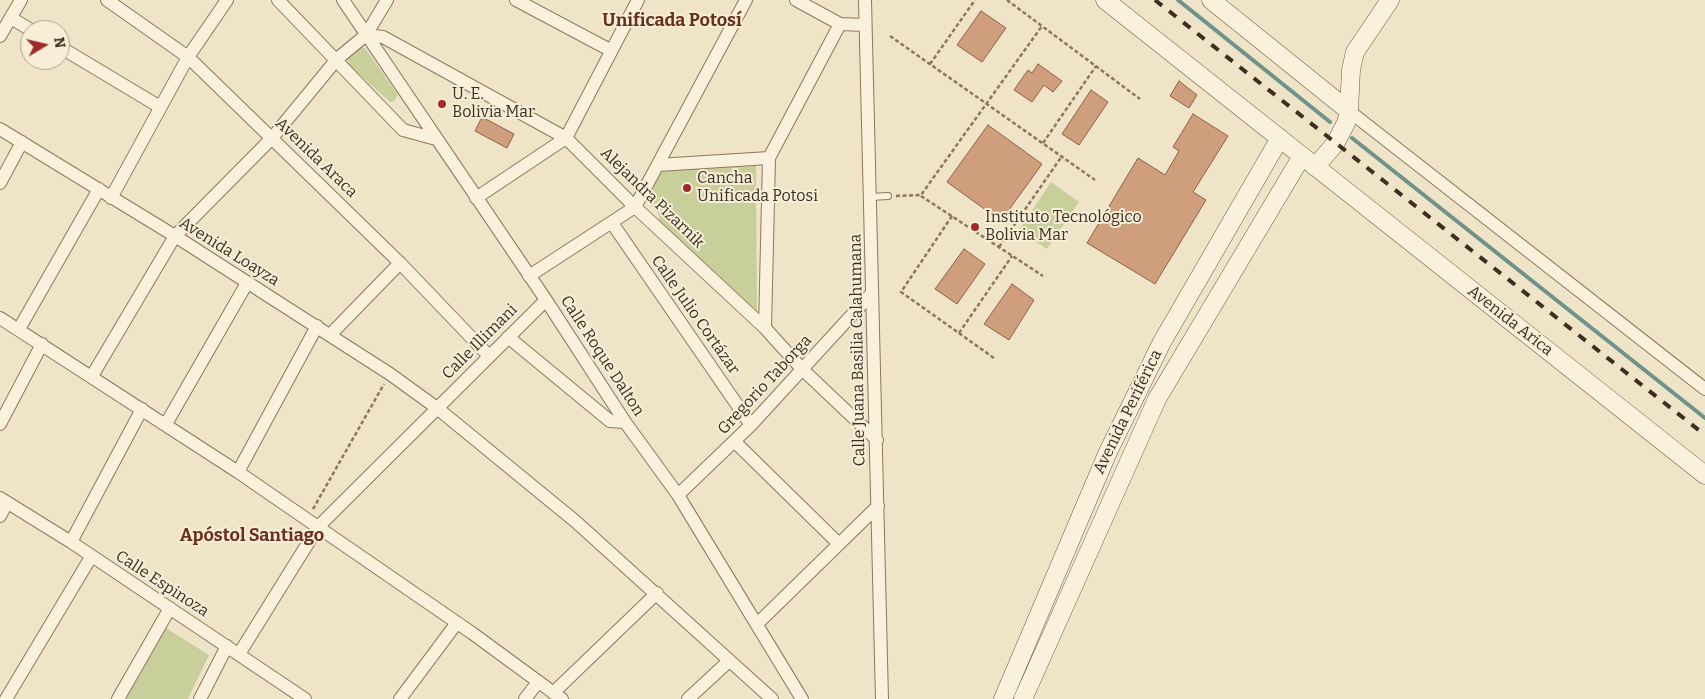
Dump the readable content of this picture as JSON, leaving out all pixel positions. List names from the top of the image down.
{
  "streets": {
    "street": [
      "Avenida Araca",
      "Alejandra Pizarnik",
      "Avenida Loayza",
      "Calle Julio Cortázar",
      "Avenida Arica",
      "Calle Illimani",
      "Calle Juana Basilia Calahumana",
      "Calle Roque Dalton",
      "Gregorio Taborga",
      "Avenida Periférica",
      "Calle Espinoza"
    ]
  },
  "crossings": [
    ["Avenida Araca", "Calle Illimani"],
    ["Alejandra Pizarnik", "Calle Juana Basilia Calahumana"],
    ["Alejandra Pizarnik", "Calle Roque Dalton"],
    ["Alejandra Pizarnik", "Gregorio Taborga"],
    ["Avenida Loayza", "Calle Illimani"],
    ["Calle Julio Cortázar", "Gregorio Taborga"],
    ["Avenida Arica", "Avenida Periférica"],
    ["Calle Illimani", "Calle Roque Dalton"],
    ["Calle Illimani", "Calle Espinoza"],
    ["Calle Juana Basilia Calahumana", "Gregorio Taborga"],
    ["Calle Roque Dalton", "Gregorio Taborga"]
  ],
  "districts": ["Unificada Potosí", "Apóstol Santiago"],
  "places": ["U. E. Bolivia Mar", "Cancha Unificada Potosi", "Instituto Tecnológico Bolivia Mar"],
  "north": "right"
}
